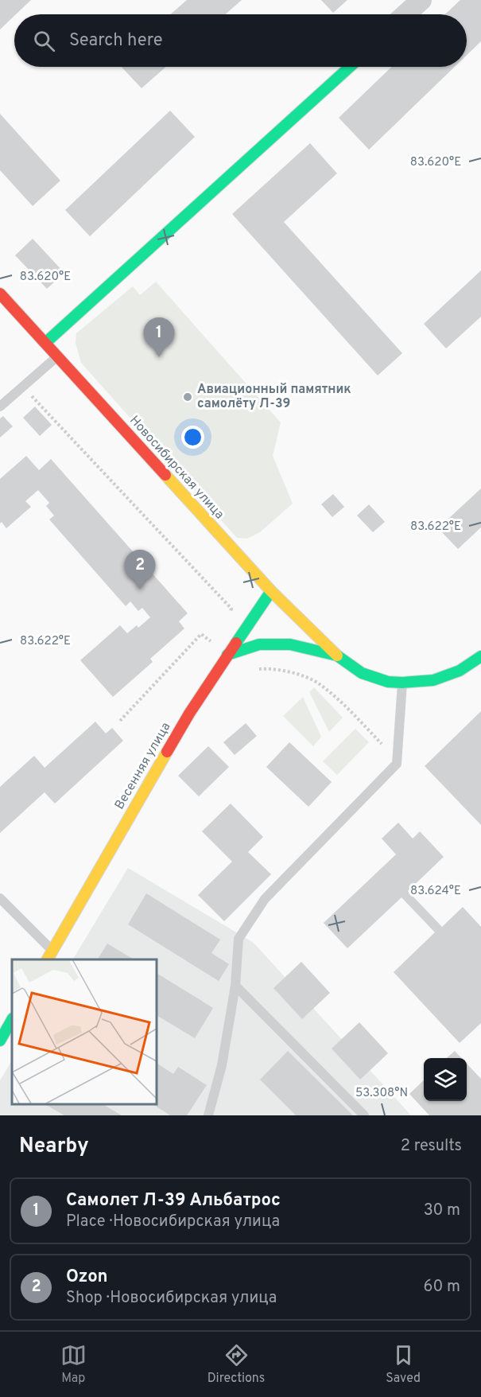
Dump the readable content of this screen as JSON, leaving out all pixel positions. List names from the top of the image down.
{
  "streets": {
    "street": ["Новосибирская улица", "Весенняя улица"]
  },
  "crossings": [
    ["Новосибирская улица", "Весенняя улица"]
  ],
  "places": ["Авиационный памятник самолёту Л-39"],
  "page": {
    "search": "Search here",
    "pins": ["1", "2"],
    "heading": ["Nearby", "2 results"],
    "list": [
      {
        "mark": "1",
        "name": "Самолет Л-39 Альбатрос",
        "note": "Place · Новосибирская улица",
        "value": "30 m"
      },
      {
        "mark": "2",
        "name": "Ozon",
        "note": "Shop · Новосибирская улица",
        "value": "60 m"
      }
    ],
    "nav": ["Map", "Directions", "Saved"]
  },
  "coordinates": [
    "83.620°E",
    "83.622°E",
    "83.624°E",
    "53.308°N"
  ]
}
